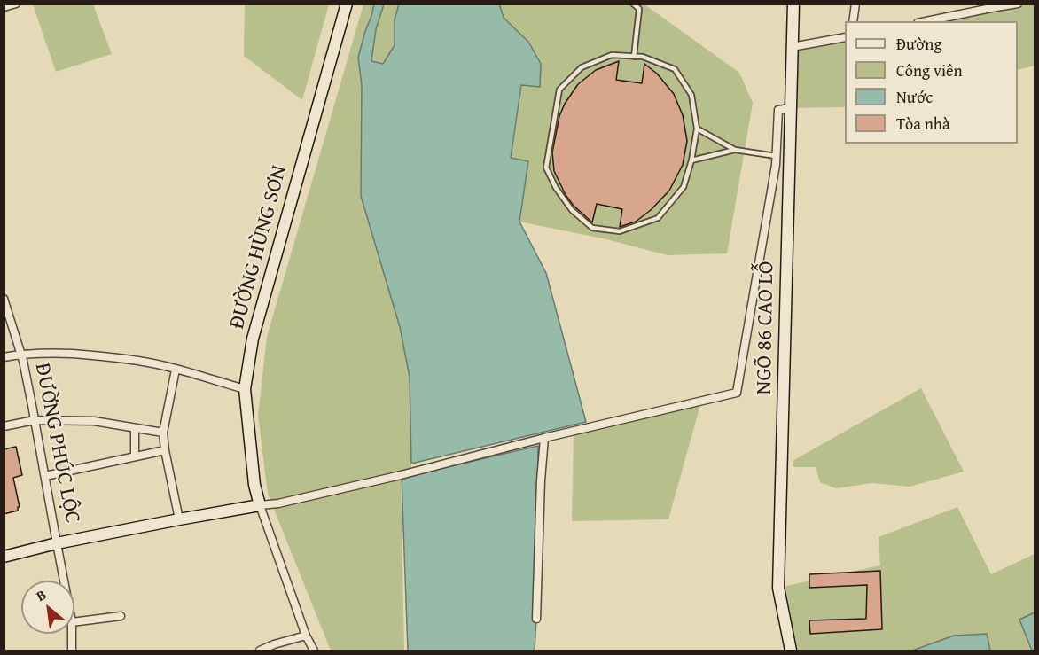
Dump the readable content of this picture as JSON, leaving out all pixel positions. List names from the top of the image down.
{
  "streets": {
    "street": ["ĐƯỜNG HÙNG SƠN", "NGÕ 86 CAO LỖ", "ĐƯỜNG PHÚC LỘC"]
  },
  "legend": [
    "Đường",
    "Công viên",
    "Nước",
    "Tòa nhà"
  ],
  "north": "top left"
}
